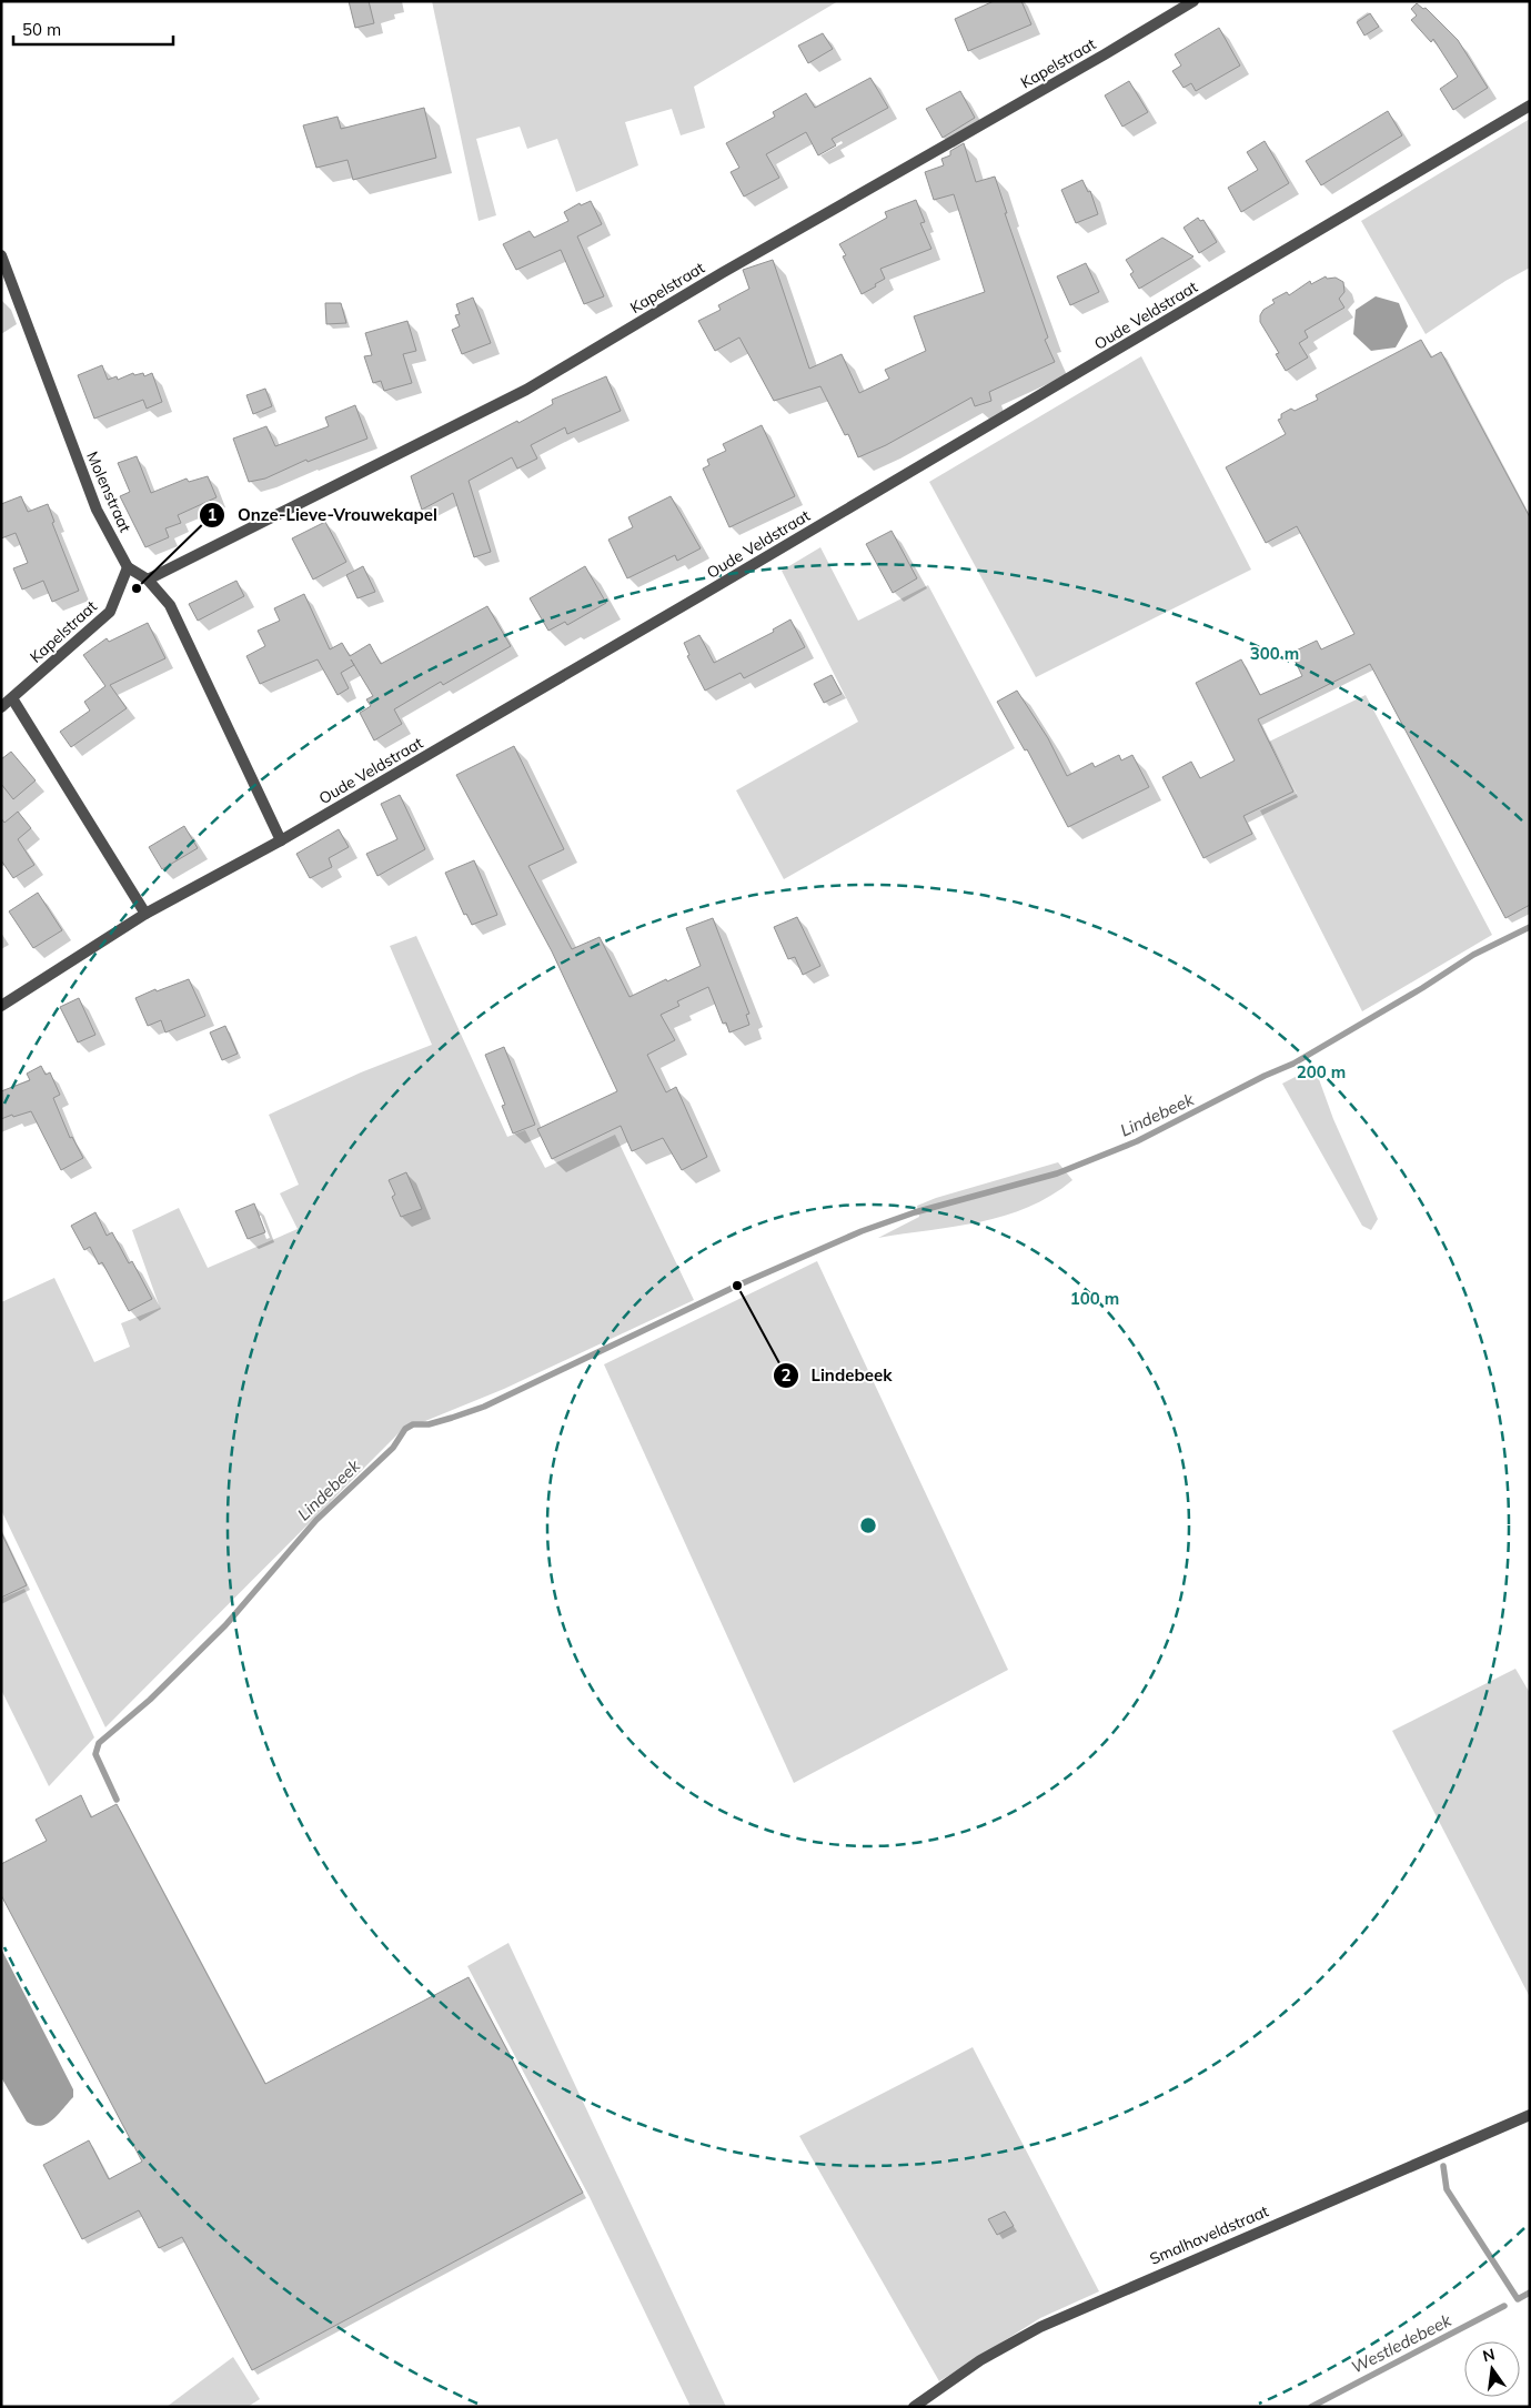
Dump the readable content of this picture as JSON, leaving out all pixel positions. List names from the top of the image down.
{
  "streets": {
    "street": [
      "Kapelstraat",
      "Oude Veldstraat",
      "Molenstraat",
      "Smalhaveldstraat"
    ]
  },
  "crossings": [
    ["Kapelstraat", "Molenstraat"],
    ["Oude Veldstraat", "Molenstraat"]
  ],
  "water": ["Lindebeek", "Westledebeek"],
  "places": ["Onze-Lieve-Vrouwekapel", "Lindebeek"],
  "scale_bar": "50 m",
  "north": "top",
  "rings": ["300 m", "200 m", "100 m"]
}
